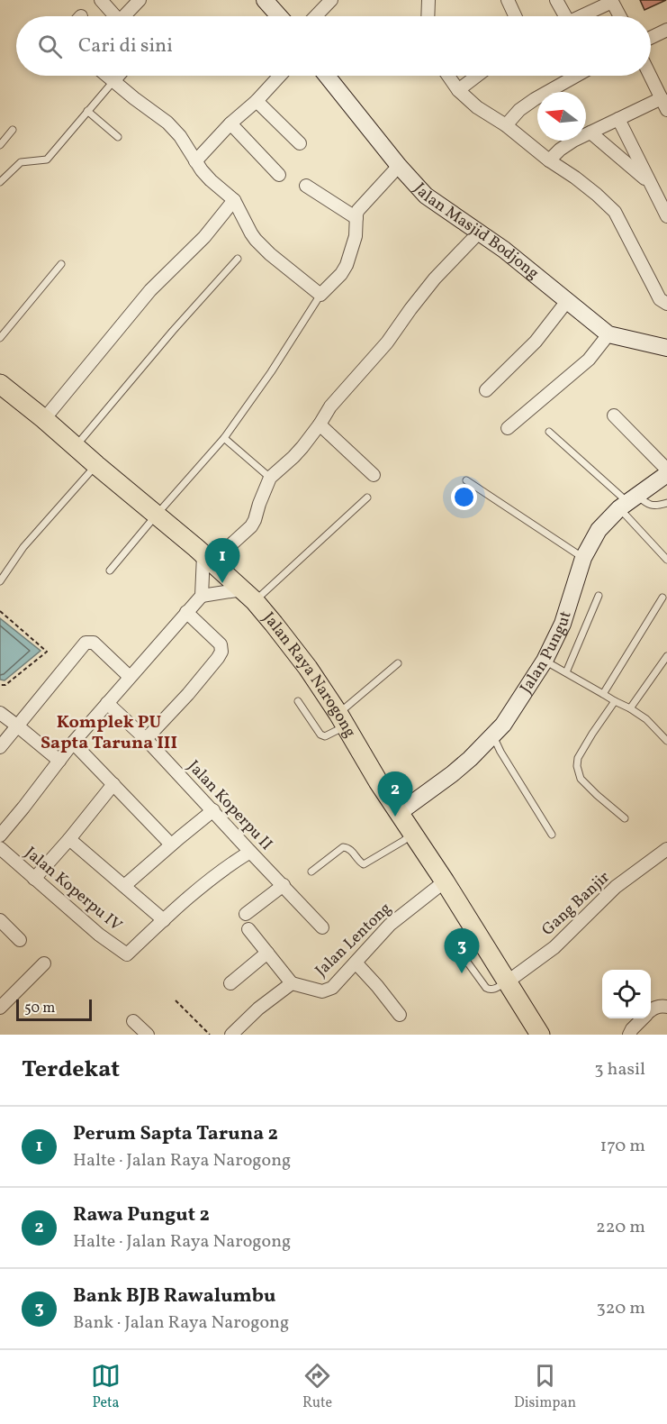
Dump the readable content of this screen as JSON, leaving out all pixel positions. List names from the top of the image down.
{
  "streets": {
    "main road": ["Jalan Raya Narogong"],
    "street": [
      "Jalan Masjid Bodjong",
      "Jalan Pungut",
      "Jalan Koperpu II",
      "Jalan Koperpu IV",
      "Gang Banjir",
      "Jalan Lentong"
    ]
  },
  "crossings": [
    ["Jalan Pungut", "Jalan Raya Narogong"],
    ["Jalan Raya Narogong", "Gang Banjir"],
    ["Jalan Raya Narogong", "Jalan Lentong"]
  ],
  "districts": ["Komplek PU Sapta Taruna III"],
  "scale_bar": "50 m",
  "north": "left",
  "page": {
    "search": "Cari di sini",
    "pins": ["1", "2", "3"],
    "scale": "50 m",
    "heading": ["Terdekat", "3 hasil"],
    "list": [
      {
        "mark": "1",
        "name": "Perum Sapta Taruna 2",
        "note": "Halte · Jalan Raya Narogong",
        "value": "170 m"
      },
      {
        "mark": "2",
        "name": "Rawa Pungut 2",
        "note": "Halte · Jalan Raya Narogong",
        "value": "220 m"
      },
      {
        "mark": "3",
        "name": "Bank BJB Rawalumbu",
        "note": "Bank · Jalan Raya Narogong",
        "value": "320 m"
      }
    ],
    "nav": ["Peta", "Rute", "Disimpan"]
  }
}
